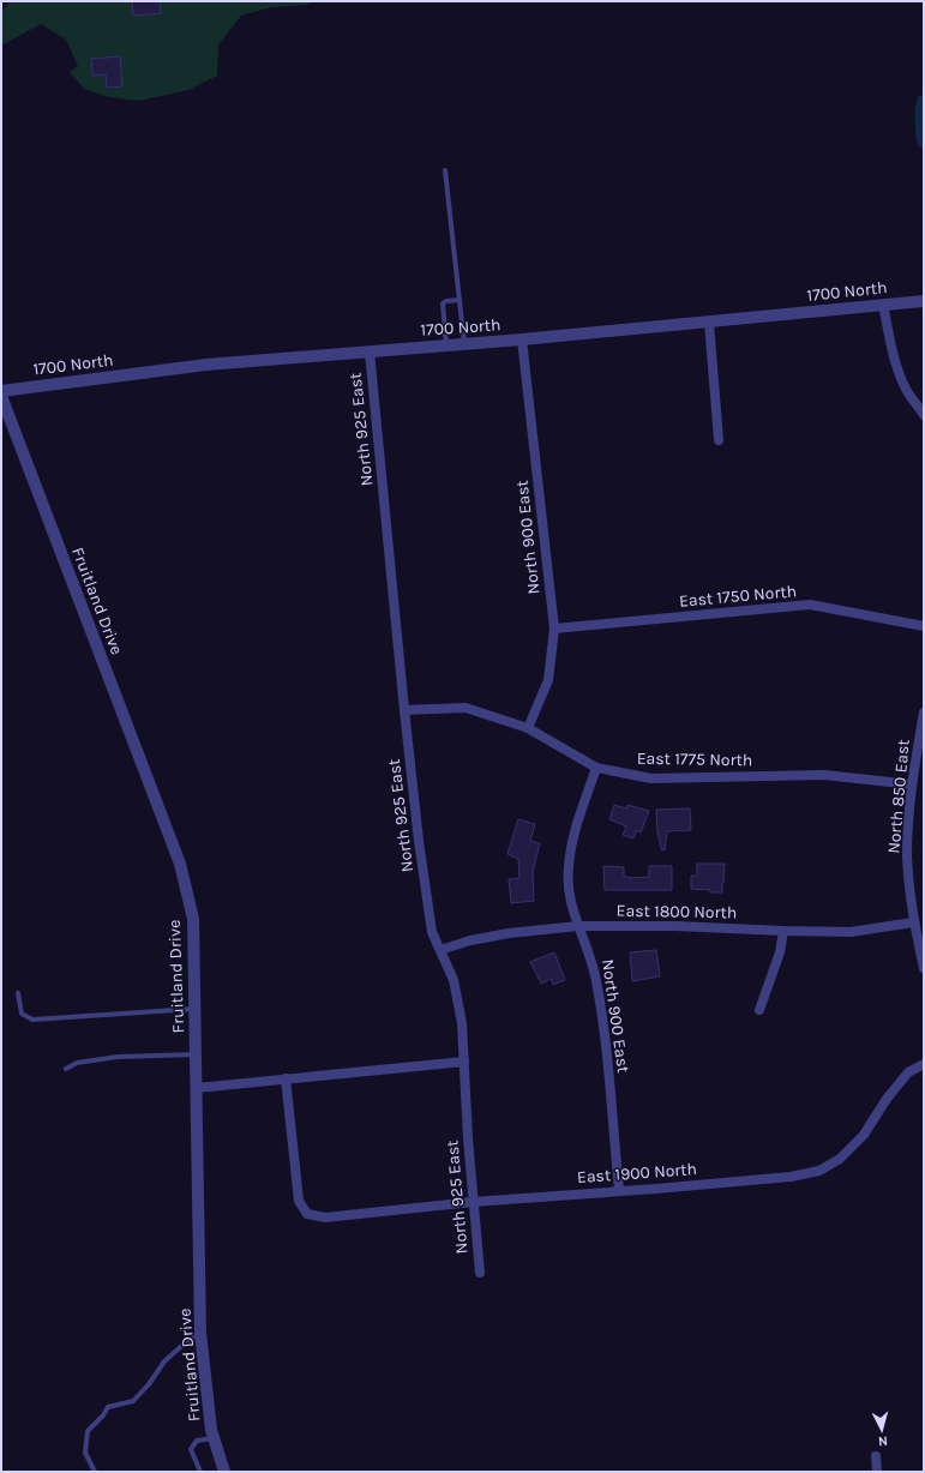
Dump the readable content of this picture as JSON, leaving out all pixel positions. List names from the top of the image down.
{
  "streets": {
    "street": [
      "1700 North",
      "North 925 East",
      "North 900 East",
      "East 1750 North",
      "Fruitland Drive",
      "East 1775 North",
      "North 850 East",
      "East 1800 North",
      "East 1900 North"
    ]
  },
  "crossings": [
    ["1700 North", "North 925 East"],
    ["1700 North", "North 900 East"],
    ["North 925 East", "East 1775 North"],
    ["North 925 East", "East 1800 North"],
    ["North 925 East", "East 1900 North"],
    ["North 900 East", "East 1750 North"],
    ["North 900 East", "East 1775 North"],
    ["North 900 East", "East 1800 North"],
    ["North 900 East", "East 1900 North"],
    ["East 1775 North", "North 850 East"],
    ["North 850 East", "East 1800 North"]
  ],
  "north": "bottom"
}
